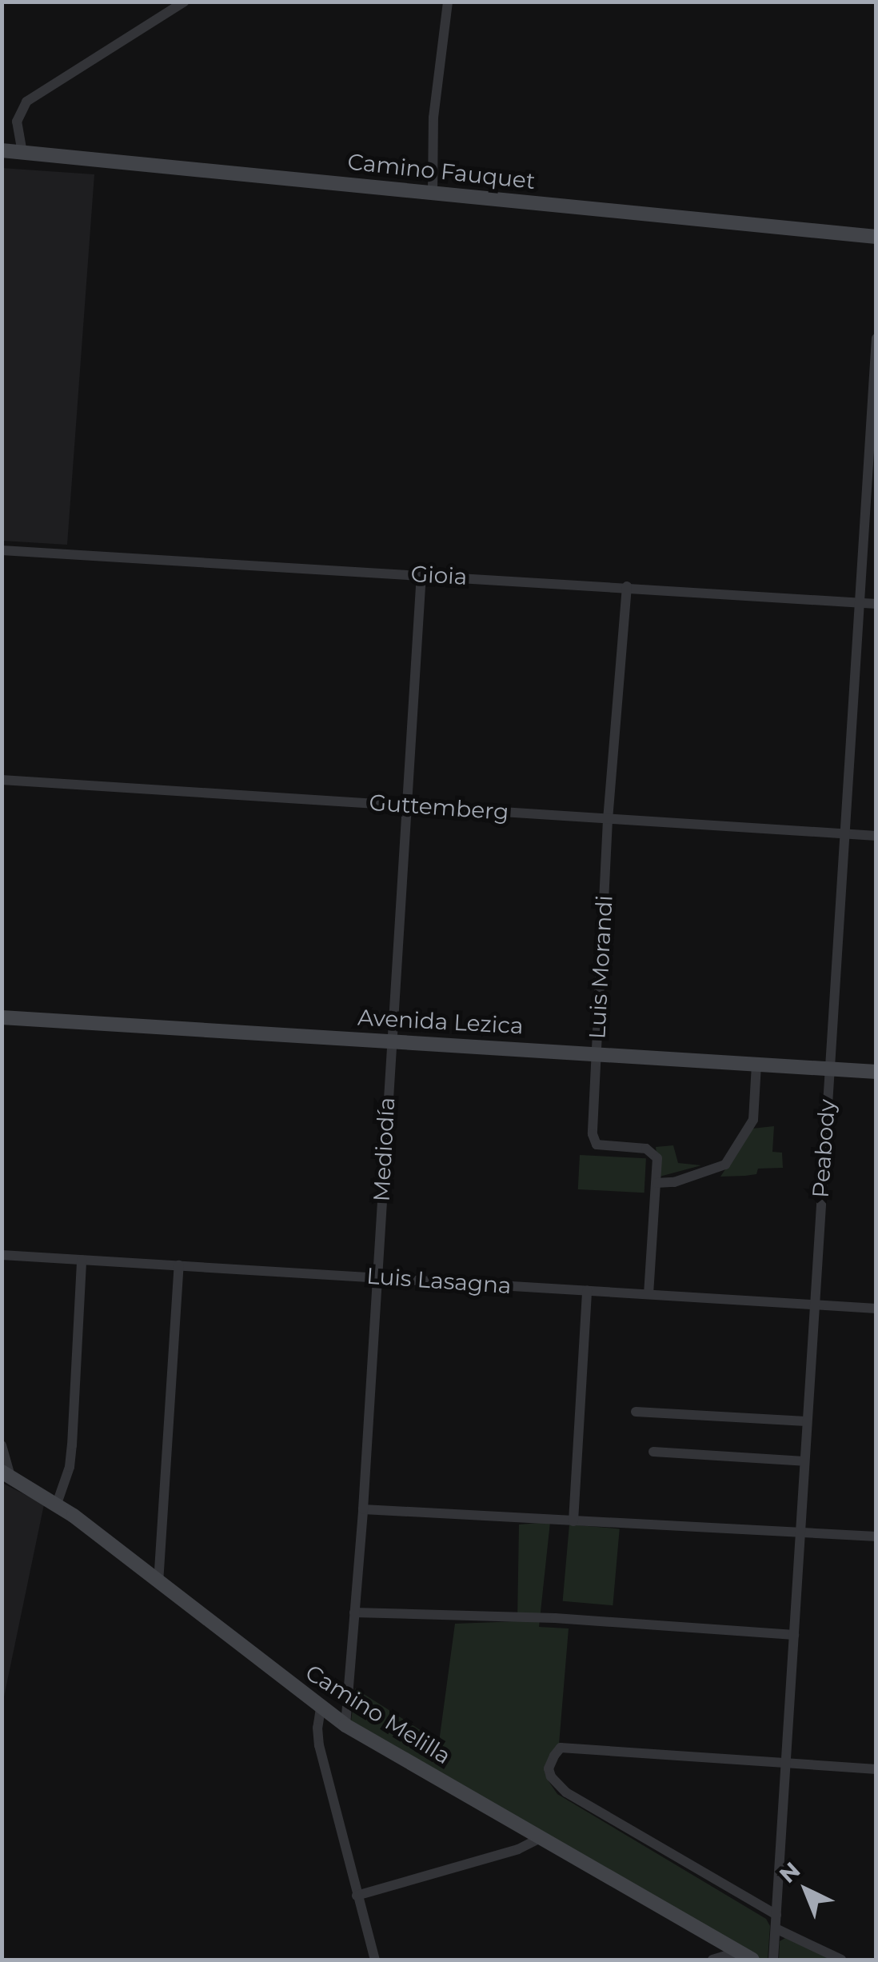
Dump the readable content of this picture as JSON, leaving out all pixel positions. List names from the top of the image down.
{
  "streets": {
    "street": [
      "Camino Fauquet",
      "Gioia",
      "Guttemberg",
      "Luis Morandi",
      "Avenida Lezica",
      "Peabody",
      "Mediodía",
      "Luis Lasagna",
      "Camino Melilla"
    ]
  },
  "crossings": [
    ["Gioia", "Luis Morandi"],
    ["Gioia", "Peabody"],
    ["Gioia", "Mediodía"],
    ["Guttemberg", "Luis Morandi"],
    ["Guttemberg", "Peabody"],
    ["Guttemberg", "Mediodía"],
    ["Luis Morandi", "Avenida Lezica"],
    ["Luis Morandi", "Luis Lasagna"],
    ["Avenida Lezica", "Peabody"],
    ["Avenida Lezica", "Mediodía"],
    ["Peabody", "Luis Lasagna"],
    ["Mediodía", "Luis Lasagna"],
    ["Mediodía", "Camino Melilla"]
  ],
  "north": "top left"
}
